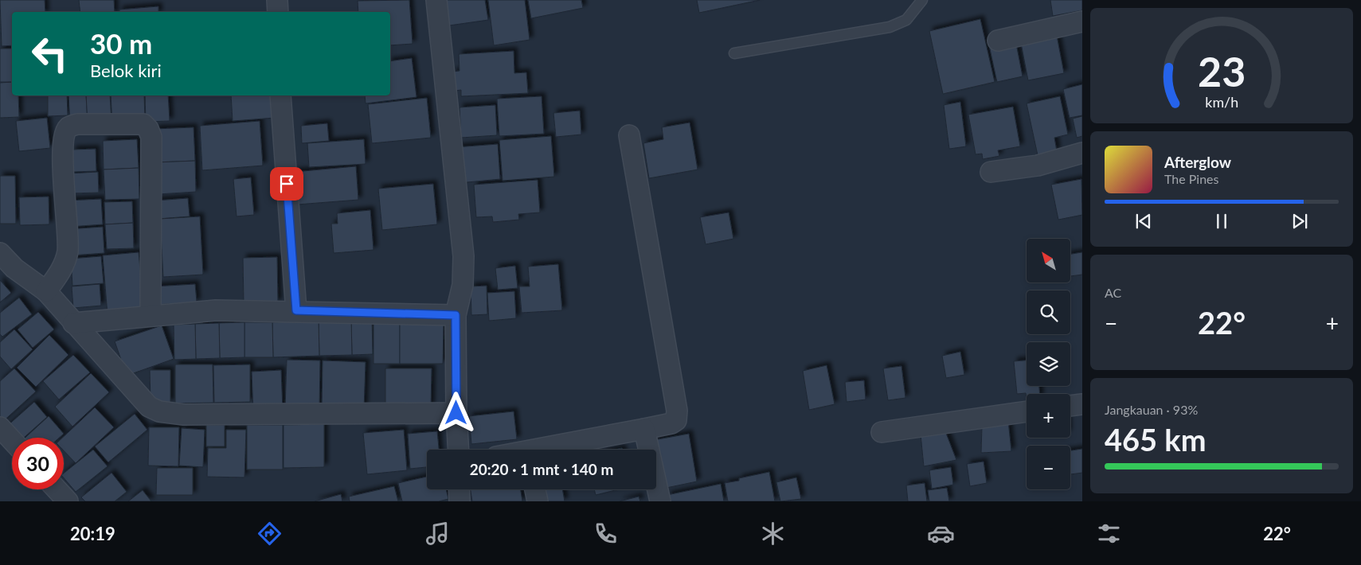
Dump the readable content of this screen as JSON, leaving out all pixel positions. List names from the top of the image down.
{
  "north": "top left",
  "page": {
    "turn": ["30 m", "Belok kiri"],
    "song": ["Afterglow", "The Pines"],
    "map_buttons": ["+", "−"],
    "tile": [
      "AC",
      ["Jangkauan · 93%", "465 km"]
    ],
    "heat": ["−", "22°", "+"],
    "limit": "30",
    "trip": "20:20 · 1 mnt · 140 m",
    "tabs": ["20:19", "22°"],
    "gauge": ["23", "km/h"]
  }
}
